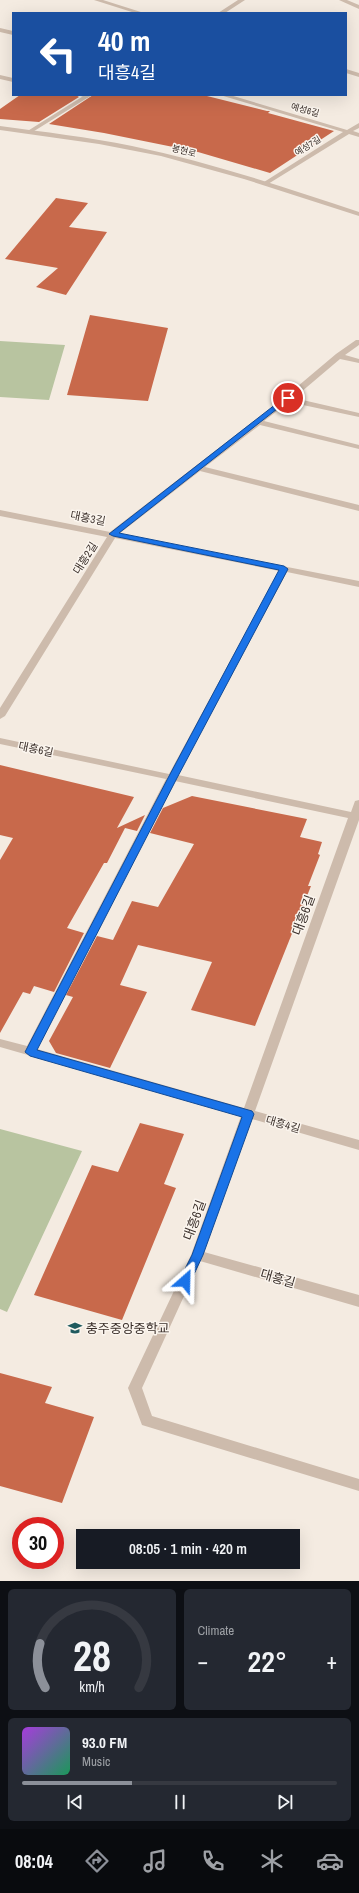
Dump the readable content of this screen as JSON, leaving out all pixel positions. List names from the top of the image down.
{
  "streets": {
    "street": [
      "예성6길",
      "예성7길",
      "봉현로",
      "대흥3길",
      "대흥2길",
      "대흥6길",
      "대흥4길",
      "대흥길"
    ]
  },
  "crossings": [
    ["예성6길", "예성7길"],
    ["예성7길", "봉현로"],
    ["대흥3길", "대흥2길"],
    ["대흥6길", "대흥4길"],
    ["대흥6길", "대흥길"]
  ],
  "places": {
    "school or university": ["충주중앙중학교"]
  },
  "page": {
    "turn": ["40 m", "대흥4길"],
    "limit": "30",
    "trip": "08:05 · 1 min · 420 m",
    "tile": "Climate",
    "heat": ["−", "22°", "+"],
    "song": ["93.0 FM", "Music"],
    "tabs": "08:04",
    "gauge": ["28", "km/h"]
  }
}
